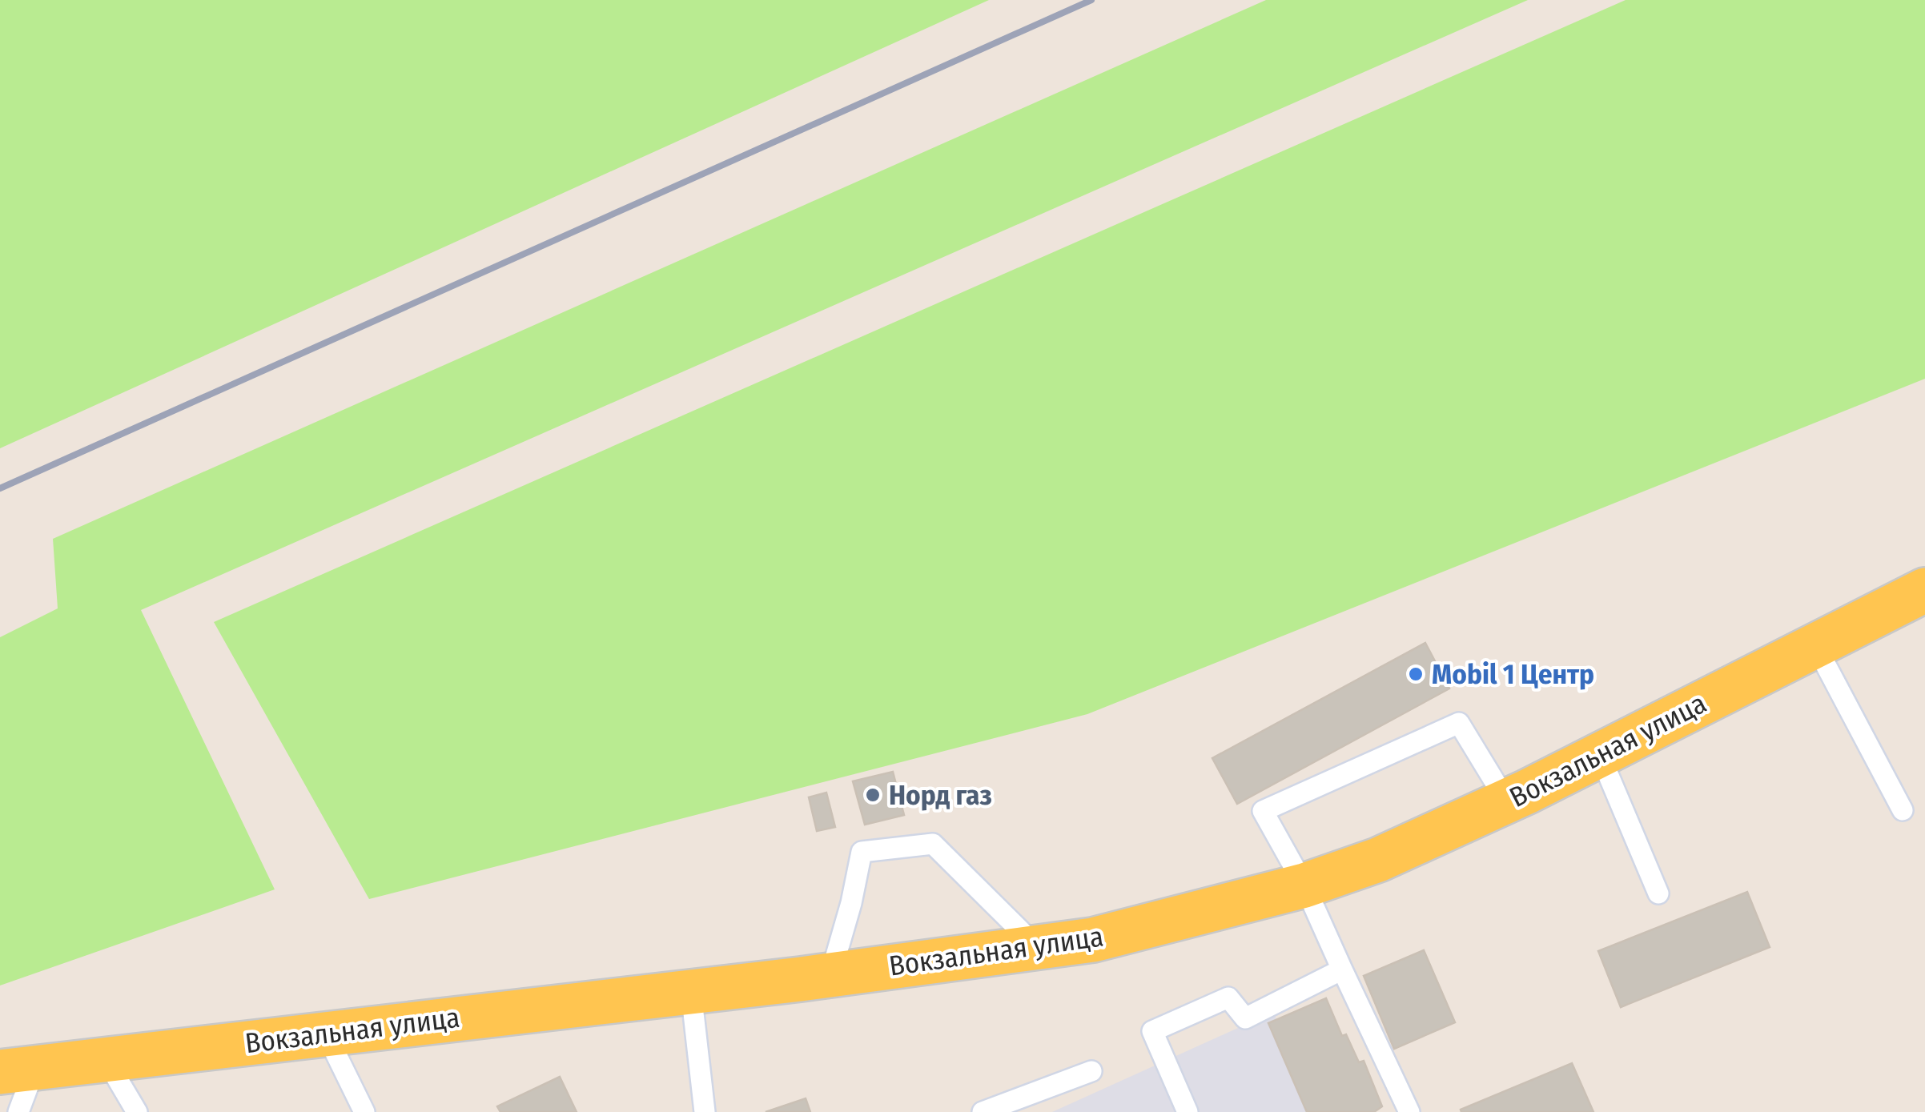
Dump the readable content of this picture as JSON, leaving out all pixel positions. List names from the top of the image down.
{
  "streets": {
    "main road": ["Вокзальная улица"]
  },
  "places": ["Mobil 1 Центр", "Норд газ"]
}
